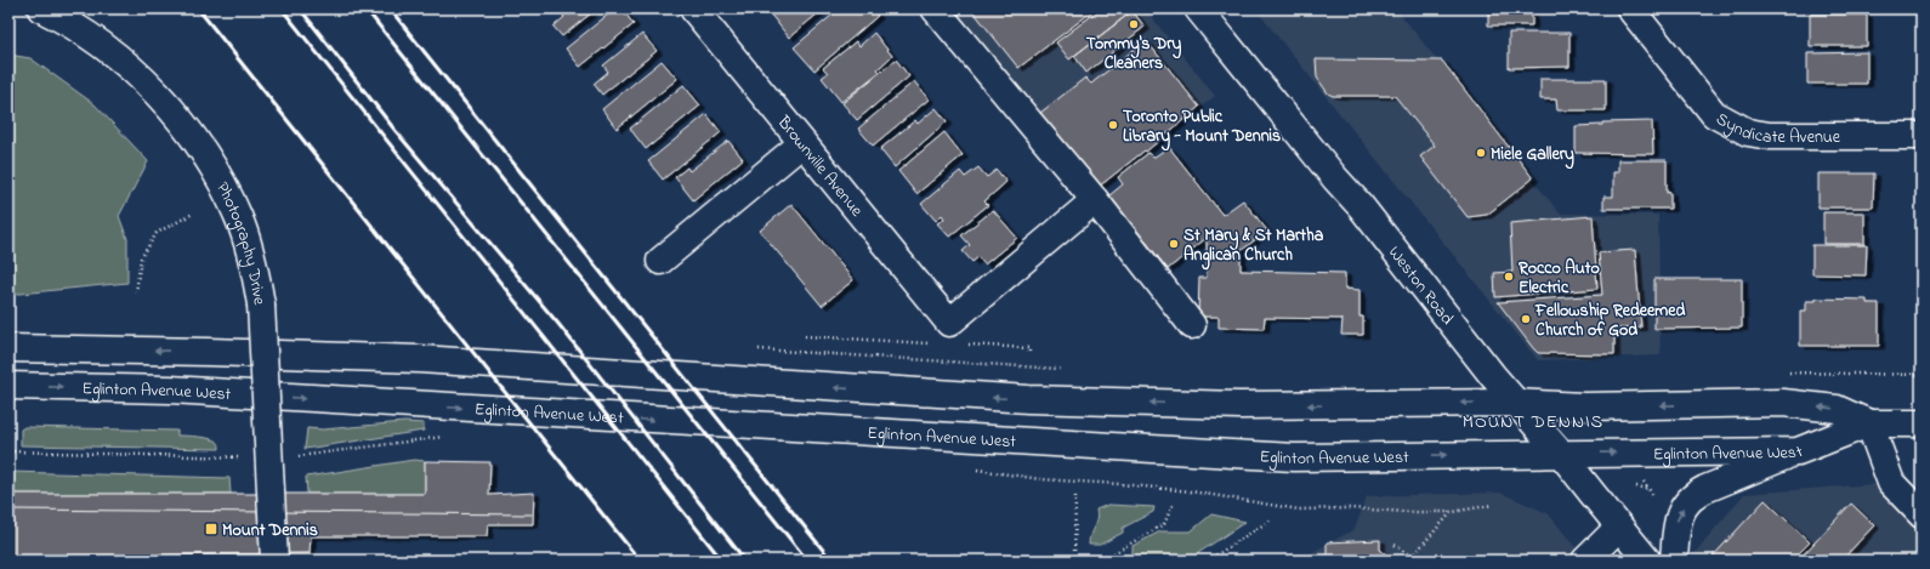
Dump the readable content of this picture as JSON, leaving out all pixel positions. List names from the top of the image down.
{
  "streets": {
    "main road": [
      "Syndicate Avenue",
      "Brownville Avenue",
      "Photography Drive",
      "Weston Road",
      "Eglinton Avenue West"
    ]
  },
  "crossings": [
    ["Weston Road", "Eglinton Avenue West"]
  ],
  "districts": ["MOUNT DENNIS"],
  "places": {
    "other": [
      "Tommy's Dry Cleaners",
      "Toronto Public Library - Mount Dennis",
      "Miele Gallery",
      "St Mary & St Martha Anglican Church",
      "Rocco Auto Electric",
      "Fellowship Redeemed Church of God"
    ],
    "transit": ["Mount Dennis"]
  }
}
